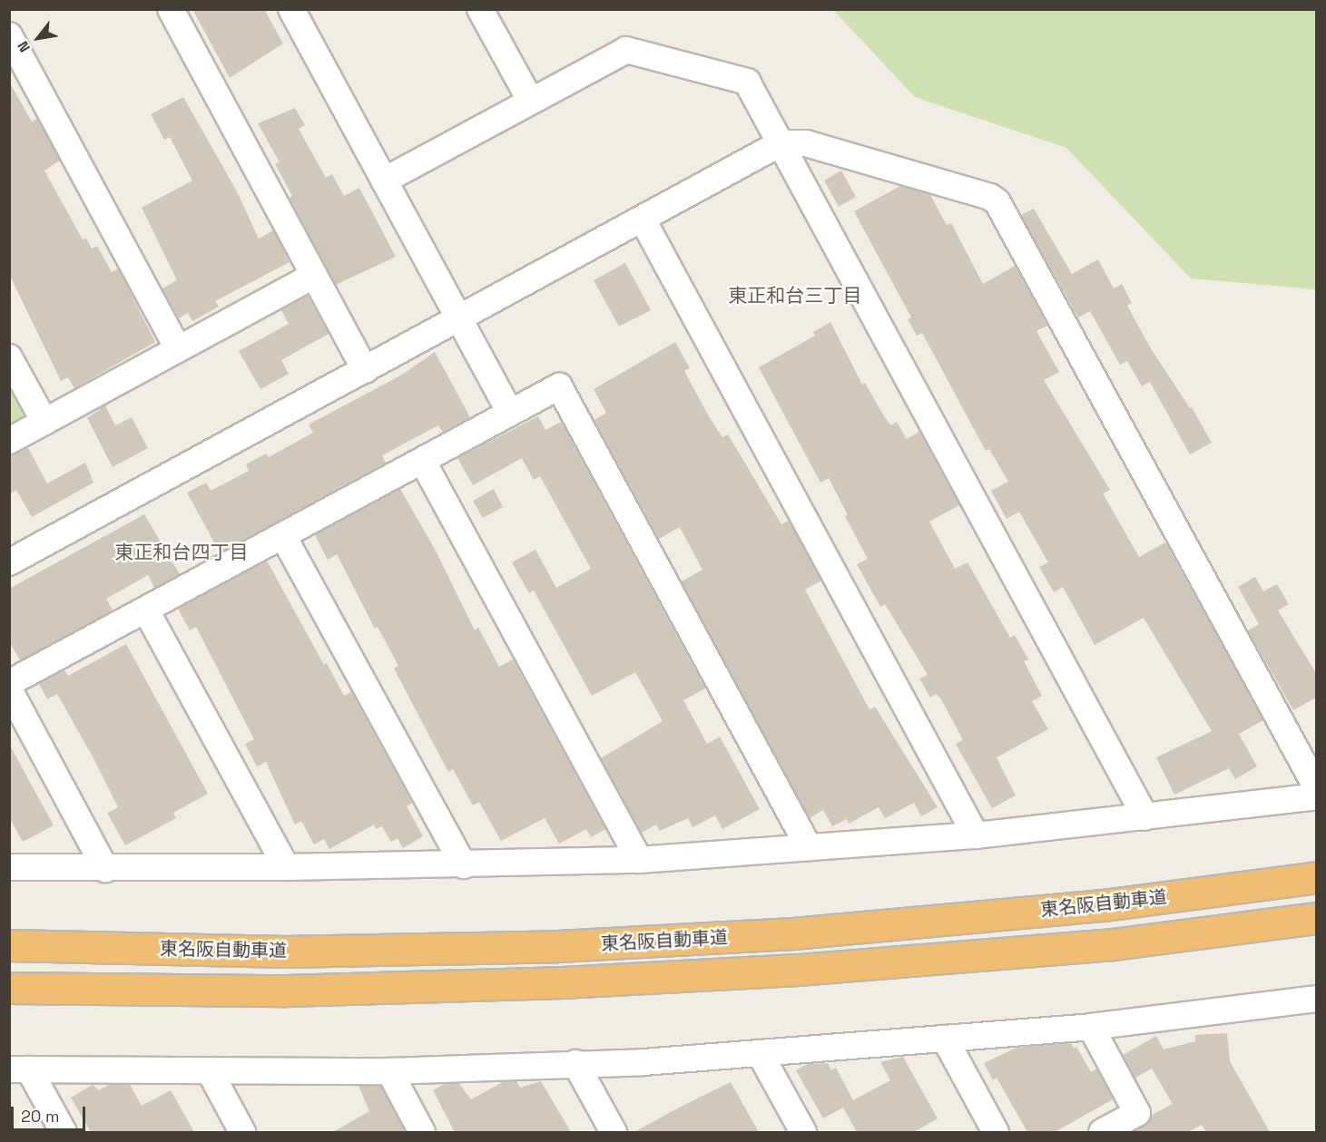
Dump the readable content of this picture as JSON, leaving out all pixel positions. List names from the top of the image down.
{
  "streets": {
    "highway": ["東名阪自動車道"]
  },
  "districts": ["東正和台三丁目", "東正和台四丁目"],
  "scale_bar": "20 m",
  "north": "bottom left"
}
